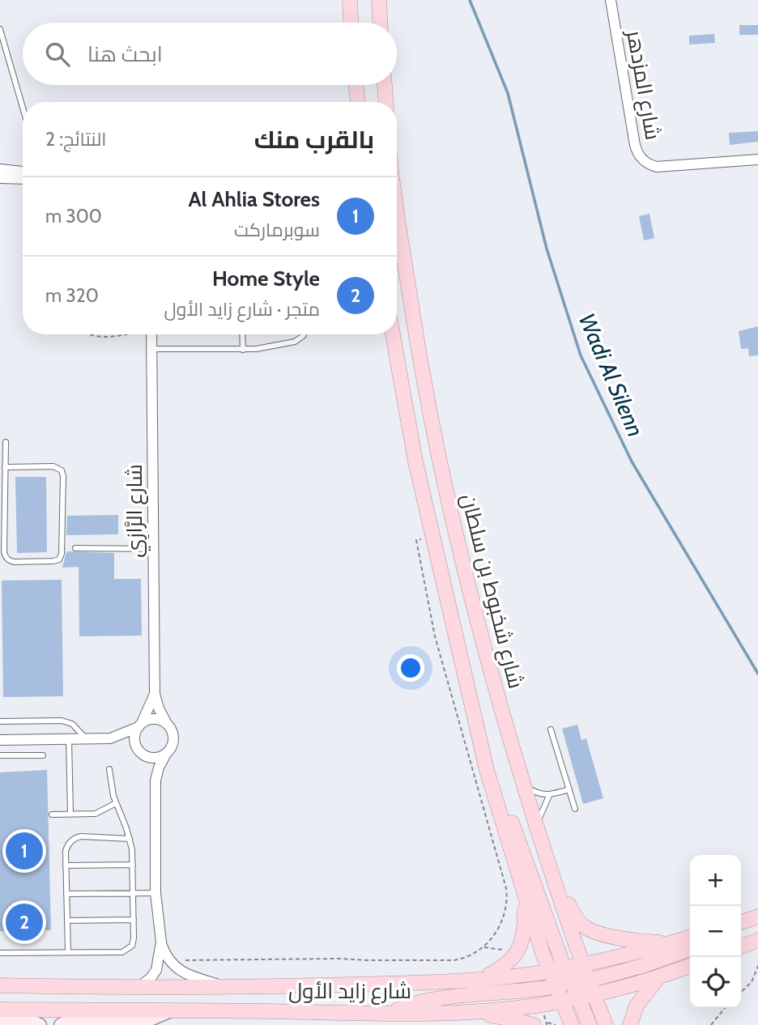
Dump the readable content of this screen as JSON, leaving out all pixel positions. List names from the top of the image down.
{
  "streets": {
    "main road": ["شارع شخبوط بن سلطان", "شارع زايد الأول"],
    "street": ["شارع المزدهر", "شارع الرَّازِي"]
  },
  "crossings": [
    ["شارع شخبوط بن سلطان", "شارع زايد الأول"]
  ],
  "water": ["Wadi Al Silenn"],
  "page": {
    "search": "ابحث هنا",
    "heading": ["بالقرب منك", "النتائج: 2"],
    "list": [
      {
        "mark": "1",
        "name": "Al Ahlia Stores",
        "note": "سوبرماركت",
        "value": "300 m"
      },
      {
        "mark": "2",
        "name": "Home Style",
        "note": "متجر · شارع زايد الأول",
        "value": "320 m"
      }
    ],
    "pins": ["1", "2"],
    "map_buttons": ["+", "−"]
  }
}
